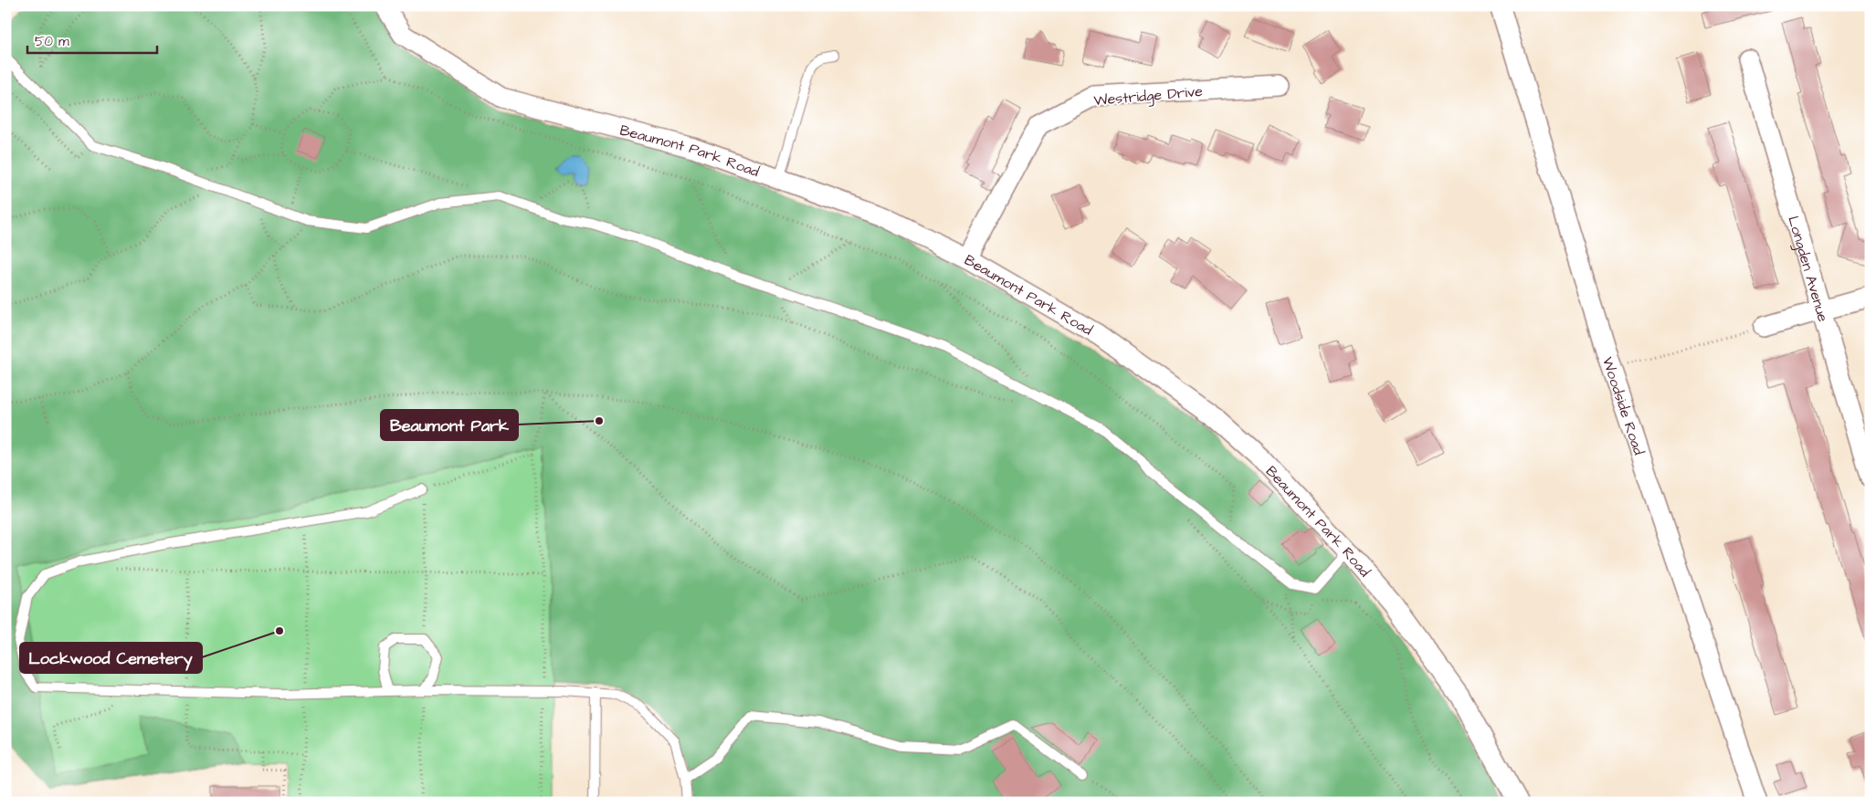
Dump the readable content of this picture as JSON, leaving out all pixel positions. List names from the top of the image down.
{
  "streets": {
    "street": [
      "Westridge Drive",
      "Beaumont Park Road",
      "Longden Avenue",
      "Woodside Road"
    ]
  },
  "crossings": [
    ["Westridge Drive", "Beaumont Park Road"]
  ],
  "places": ["Beaumont Park", "Lockwood Cemetery"],
  "scale_bar": "50 m"
}
